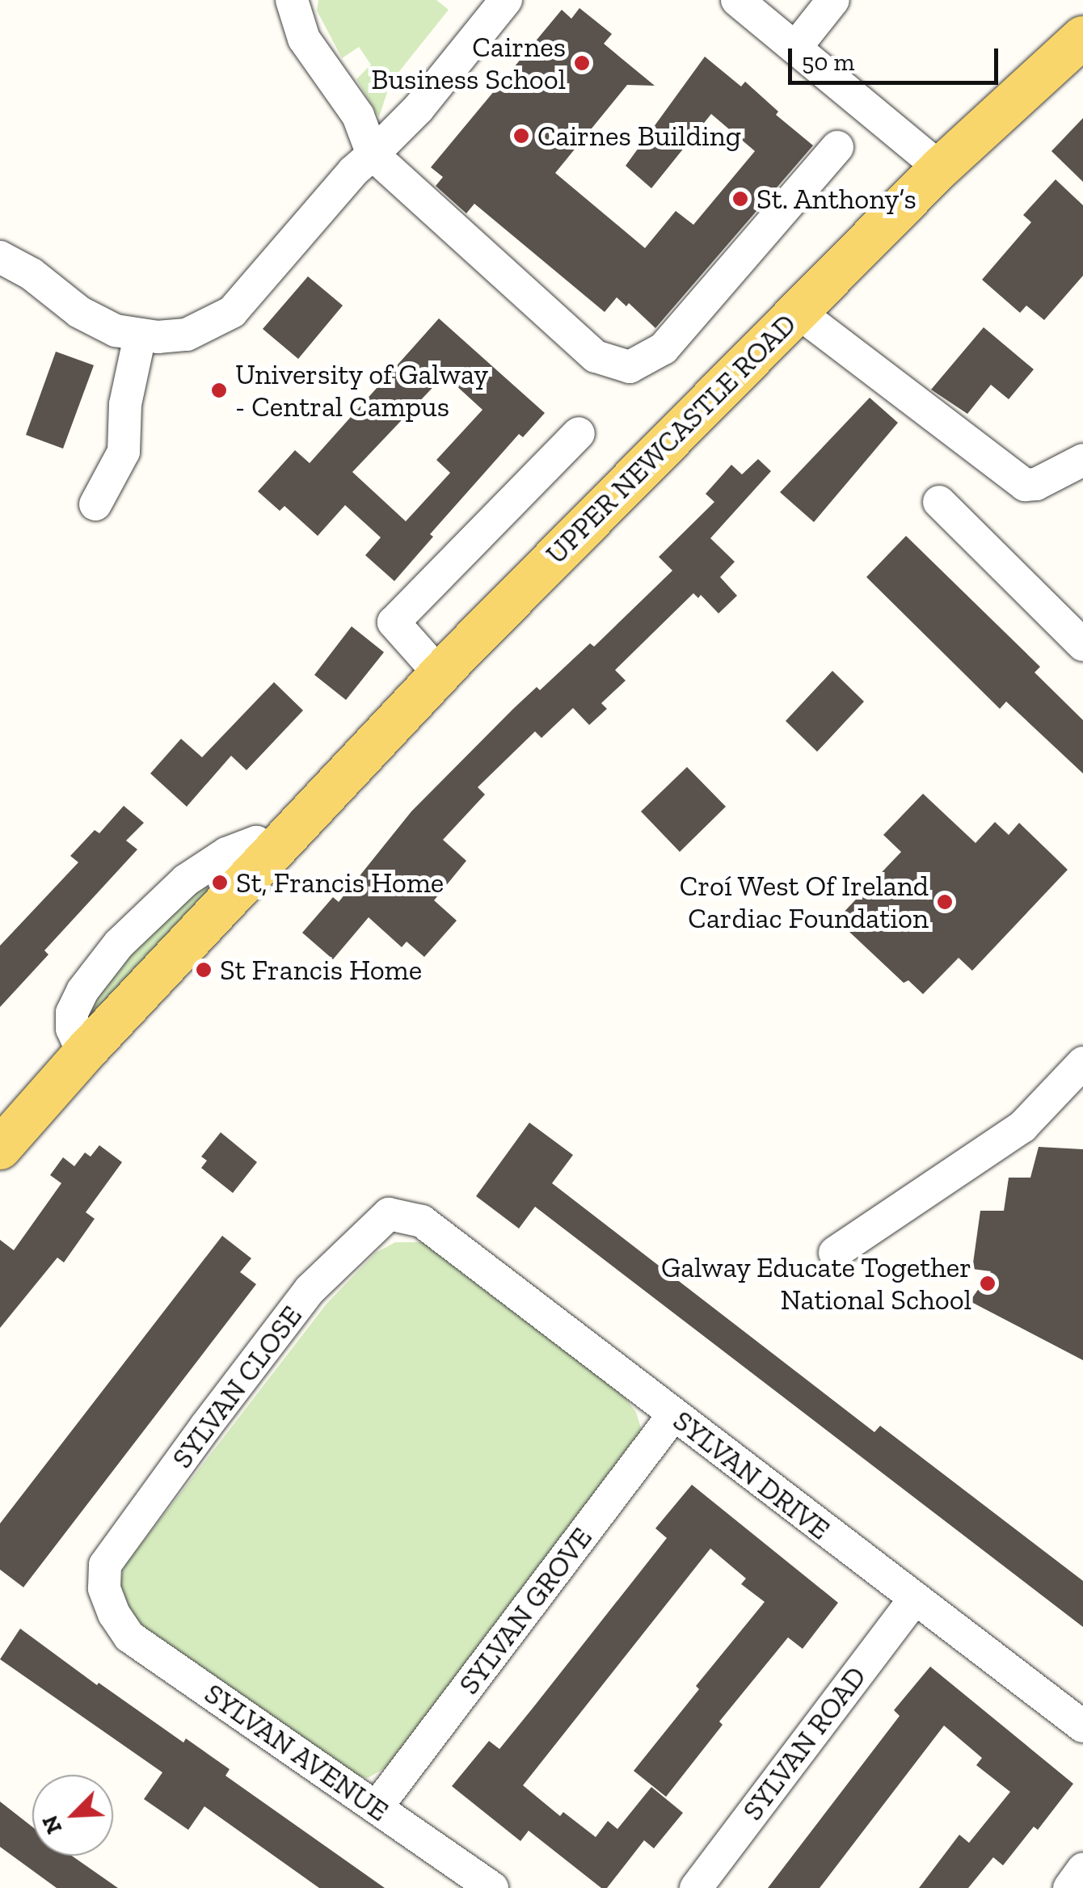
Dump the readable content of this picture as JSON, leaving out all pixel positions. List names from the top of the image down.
{
  "streets": {
    "main road": ["UPPER NEWCASTLE ROAD"],
    "street": [
      "SYLVAN CLOSE",
      "SYLVAN DRIVE",
      "SYLVAN GROVE",
      "SYLVAN ROAD",
      "SYLVAN AVENUE"
    ]
  },
  "crossings": [
    ["SYLVAN CLOSE", "SYLVAN DRIVE"],
    ["SYLVAN CLOSE", "SYLVAN AVENUE"],
    ["SYLVAN DRIVE", "SYLVAN GROVE"],
    ["SYLVAN DRIVE", "SYLVAN ROAD"],
    ["SYLVAN GROVE", "SYLVAN AVENUE"]
  ],
  "places": [
    "Cairnes Business School",
    "Cairnes Building",
    "St. Anthony’s",
    "University of Galway - Central Campus",
    "St, Francis Home",
    "Croí West Of Ireland Cardiac Foundation",
    "St Francis Home",
    "Galway Educate Together National School"
  ],
  "scale_bar": "50 m",
  "north": "bottom left"
}
